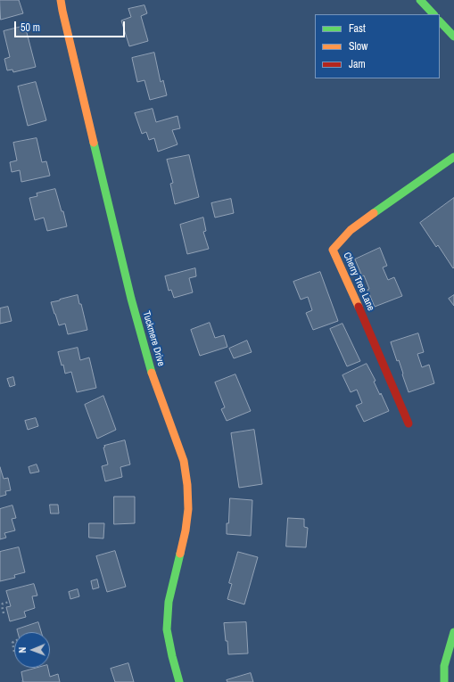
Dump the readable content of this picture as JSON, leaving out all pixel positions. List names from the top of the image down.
{
  "streets": {
    "street": ["Cherry Tree Lane", "Tuckmere Drive"]
  },
  "legend": ["Fast", "Slow", "Jam"],
  "scale_bar": "50 m",
  "north": "left"
}
